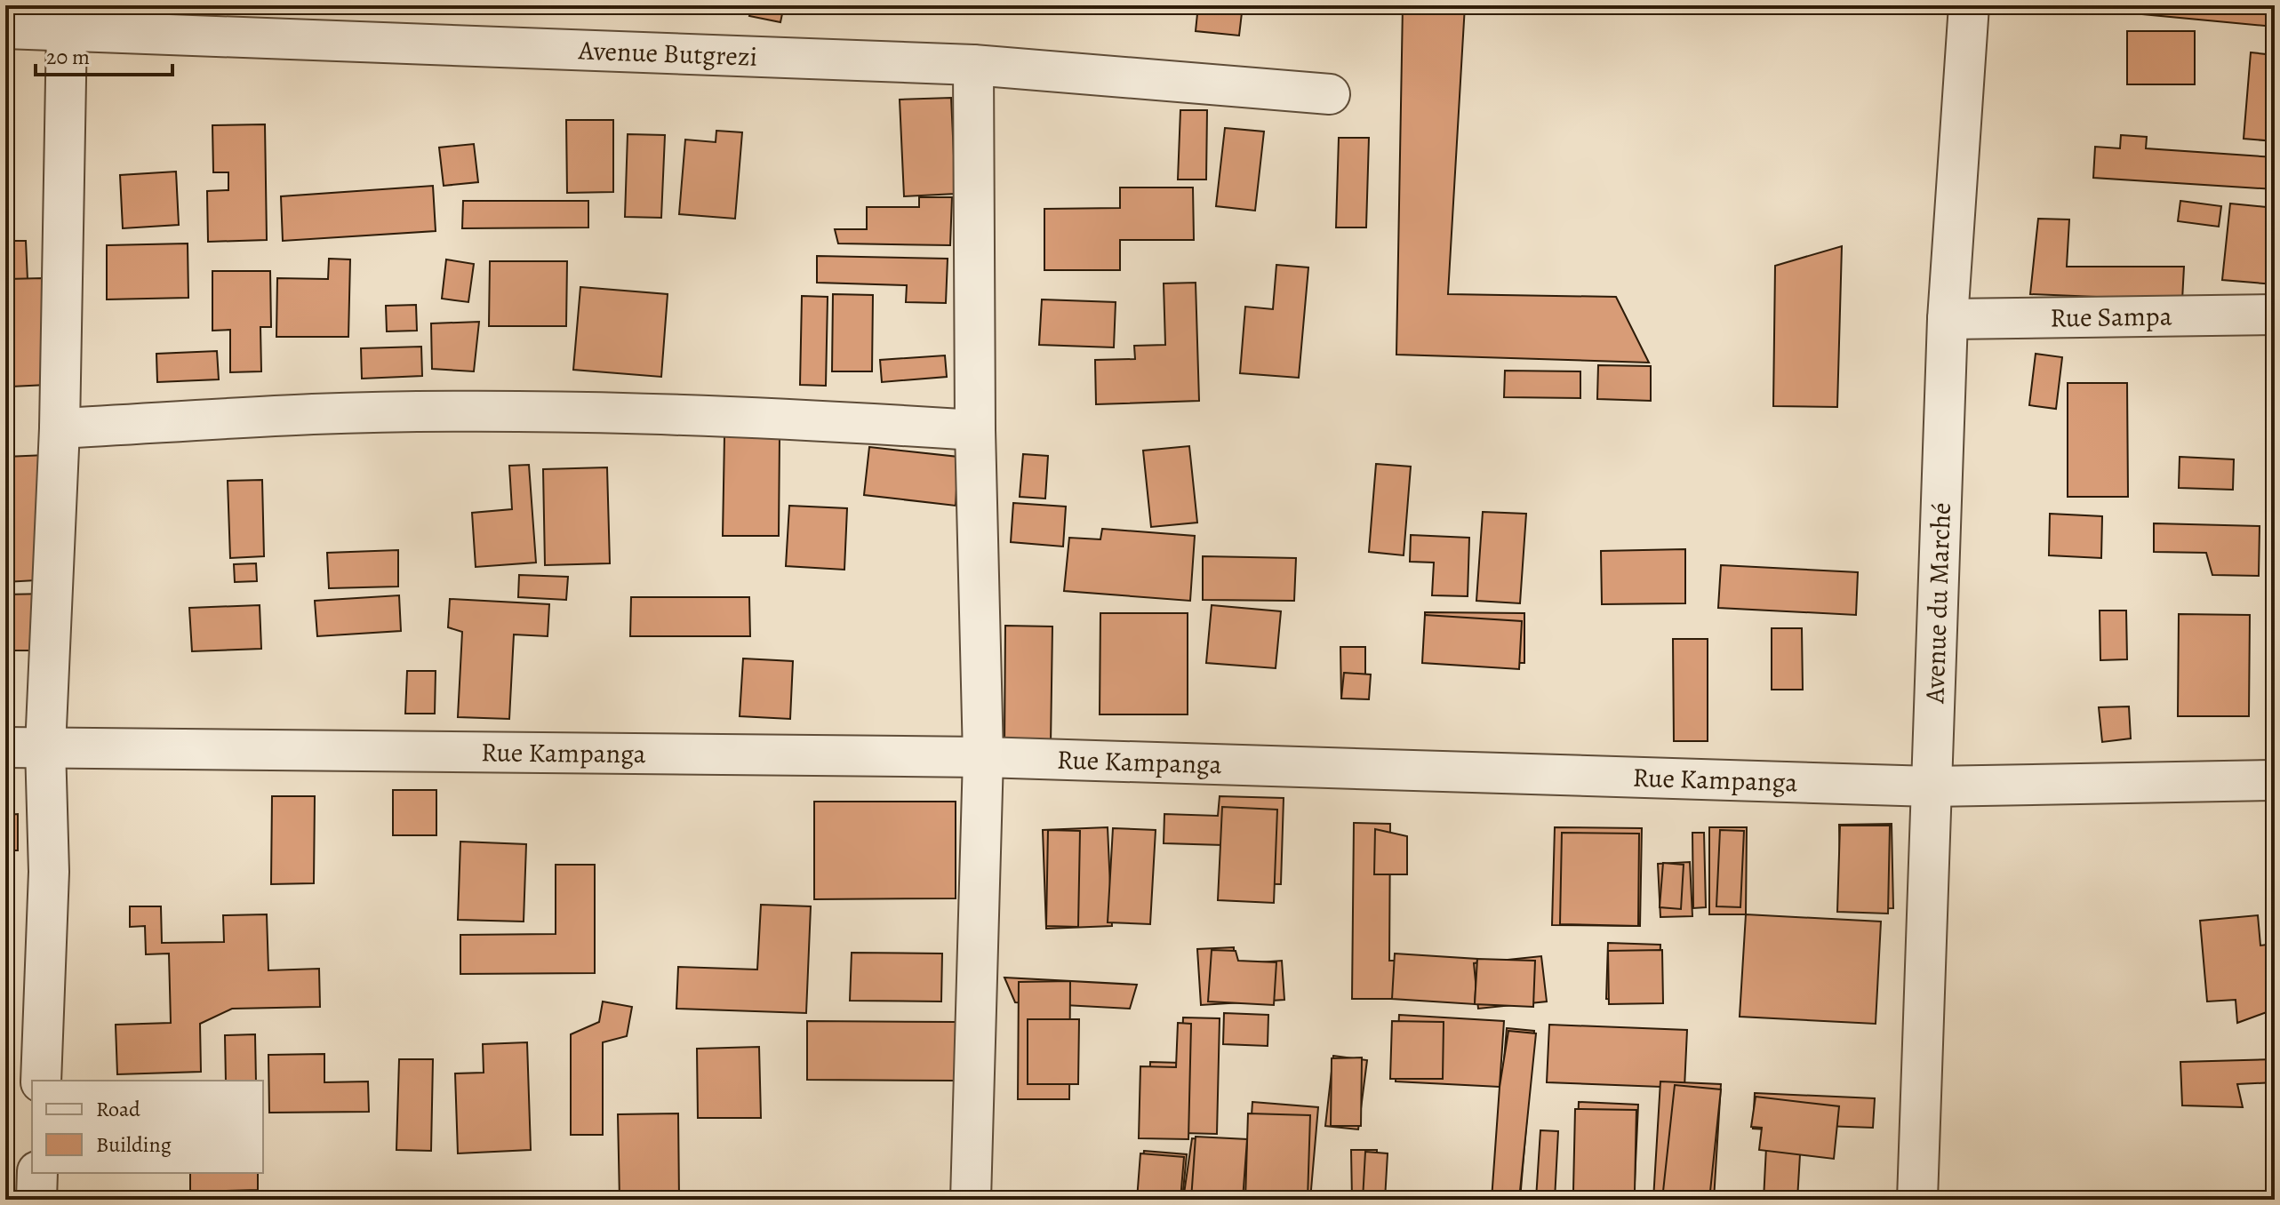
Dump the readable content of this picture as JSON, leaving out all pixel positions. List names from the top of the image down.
{
  "streets": {
    "street": [
      "Avenue Butgrezi",
      "Rue Sampa",
      "Avenue du Marché",
      "Rue Kampanga"
    ]
  },
  "crossings": [
    ["Rue Sampa", "Avenue du Marché"],
    ["Avenue du Marché", "Rue Kampanga"]
  ],
  "legend": ["Road", "Building"],
  "scale_bar": "20 m"
}
